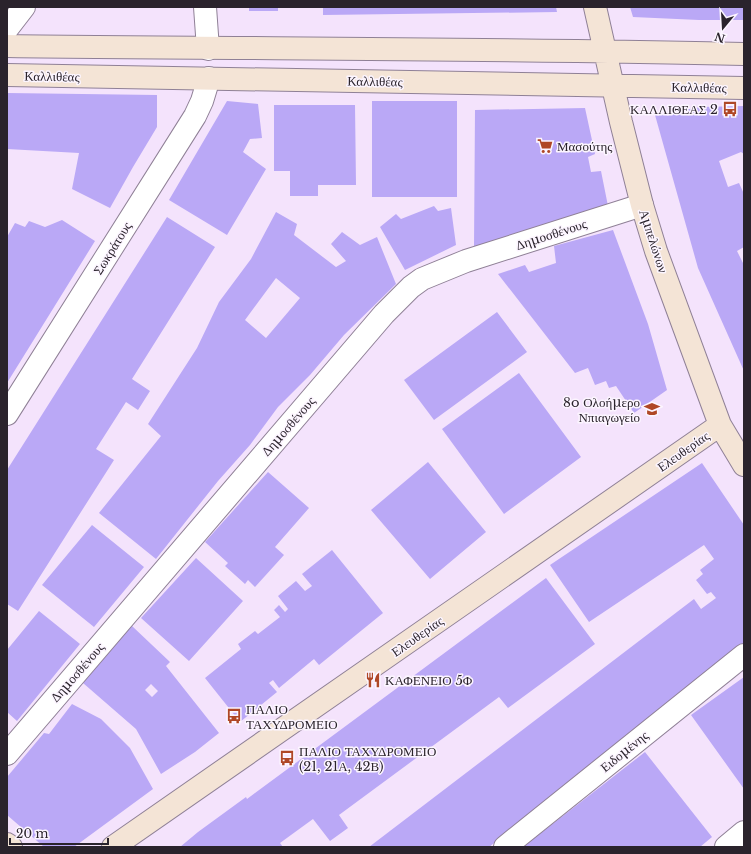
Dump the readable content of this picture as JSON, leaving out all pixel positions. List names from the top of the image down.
{
  "streets": {
    "street": [
      "Καλλιθέας",
      "Δημοσθένους",
      "Αμπελώνων",
      "Σωκράτους",
      "Ελευθερίας",
      "Ειδομένης"
    ]
  },
  "crossings": [
    ["Καλλιθέας", "Αμπελώνων"],
    ["Καλλιθέας", "Σωκράτους"],
    ["Δημοσθένους", "Αμπελώνων"],
    ["Αμπελώνων", "Ελευθερίας"]
  ],
  "places": {
    "bus stop": ["ΚΑΛΛΙΘΕΑΣ 2", "ΠΑΛΙΟ ΤΑΧΥΔΡΟΜΕΙΟ", "ΠΑΛΙΟ ΤΑΧΥΔΡΟΜΕΙΟ (21, 21Α, 42Β)"],
    "supermarket": ["Μασούτης"],
    "school or university": ["8o Ολοήμερο Νπιαγωγείο"],
    "restaurant": ["ΚΑΦΕΝΕΙΟ 5Φ"]
  },
  "scale_bar": "20 m",
  "north": "bottom"
}
